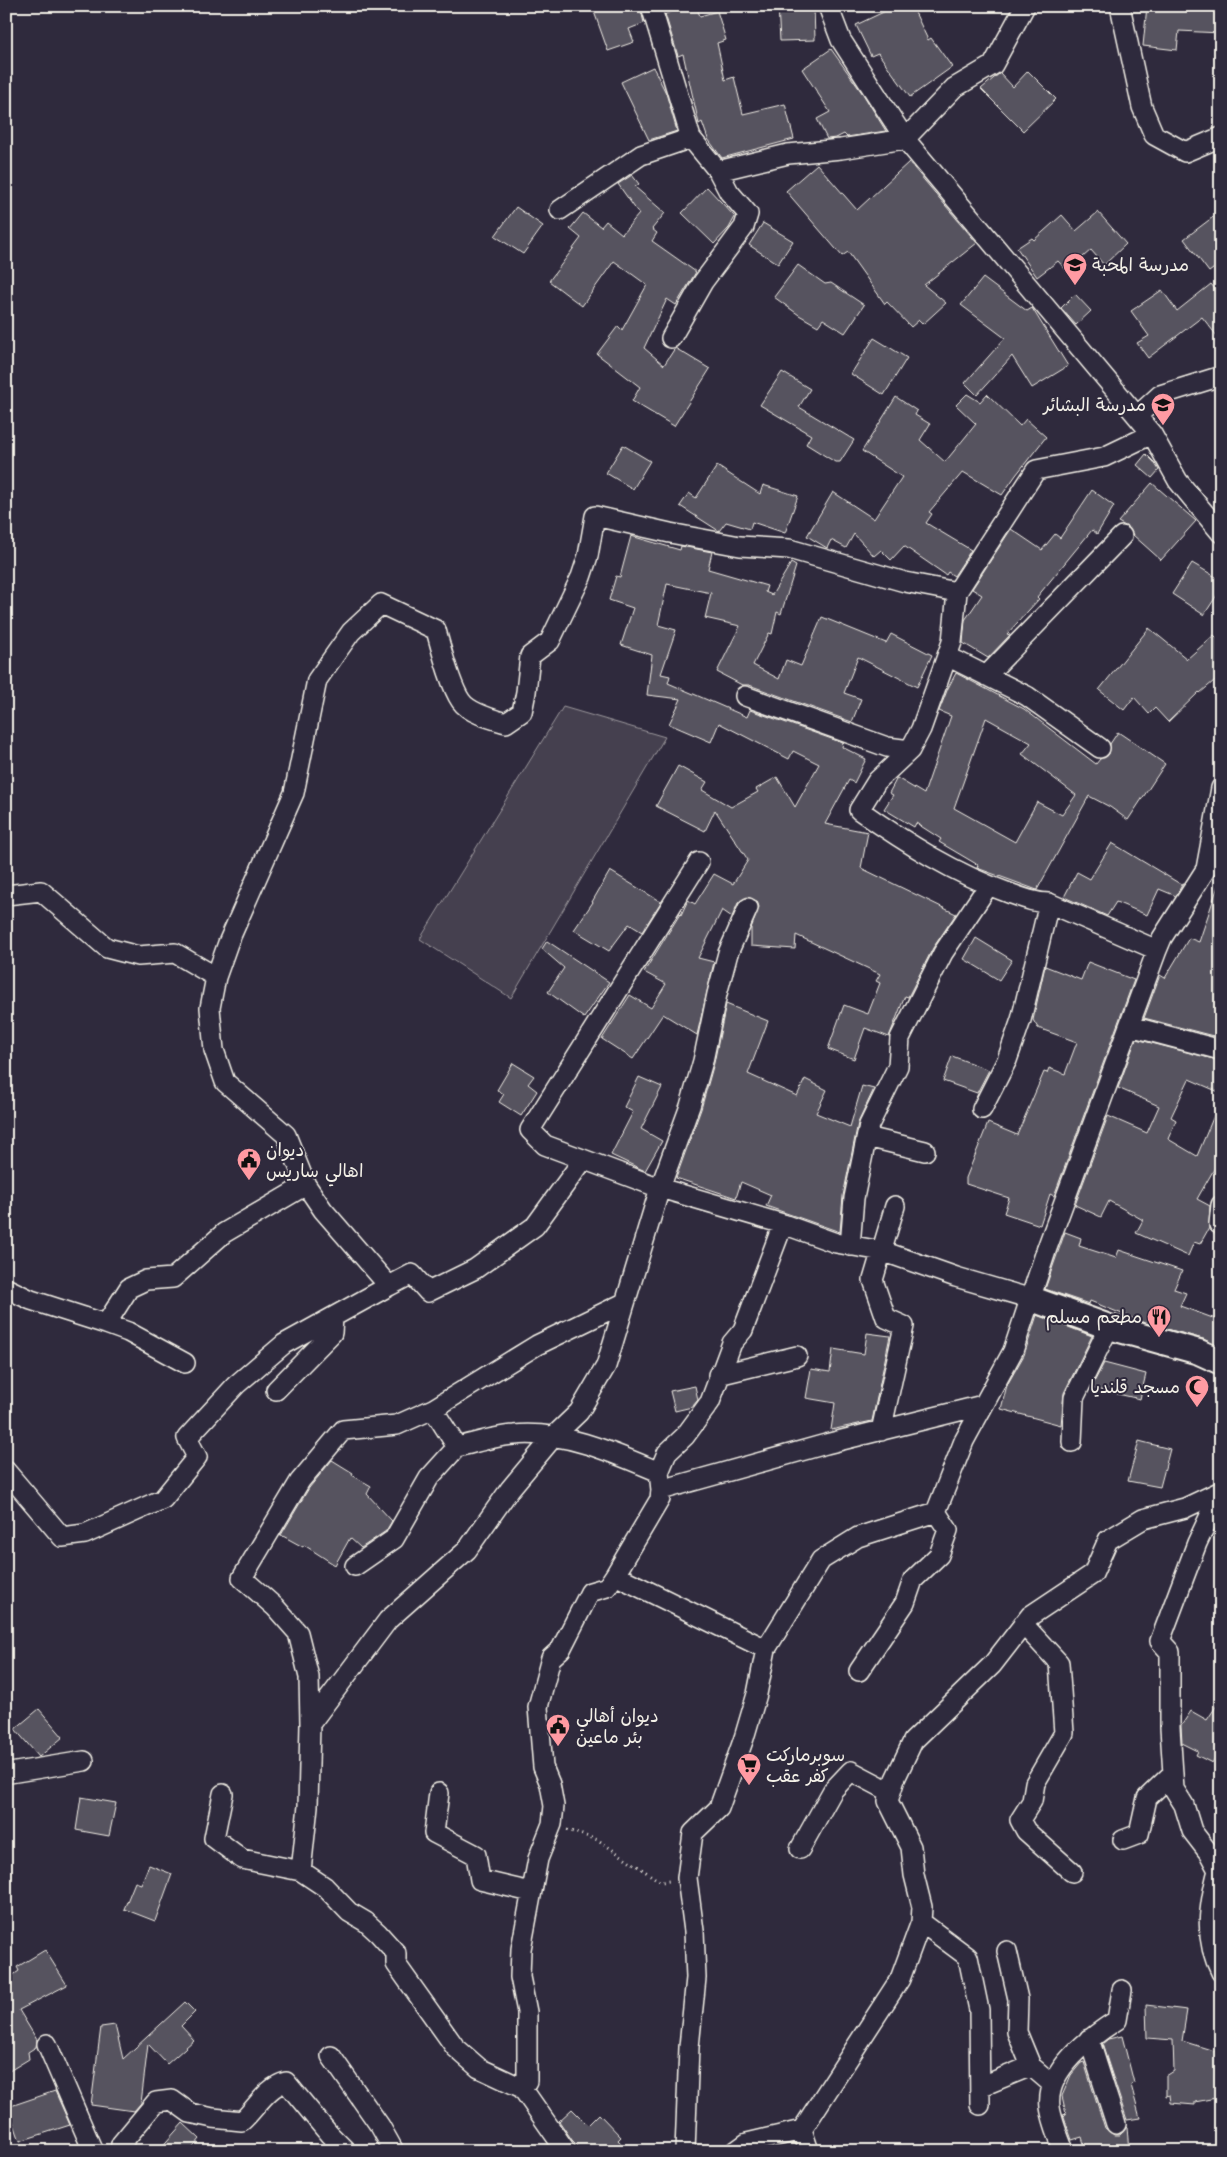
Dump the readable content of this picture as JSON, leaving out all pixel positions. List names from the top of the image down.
{
  "places": {
    "school or university": ["مدرسة المحبة", "مدرسة البشائر"],
    "public building": ["ديوان اهالي ساريس", "ديوان أهالي بئر ماعين"],
    "restaurant": ["مطعم مسلم"],
    "mosque": ["مسجد قلنديا"],
    "supermarket": ["سوبرماركت كفر عقب"]
  }
}
